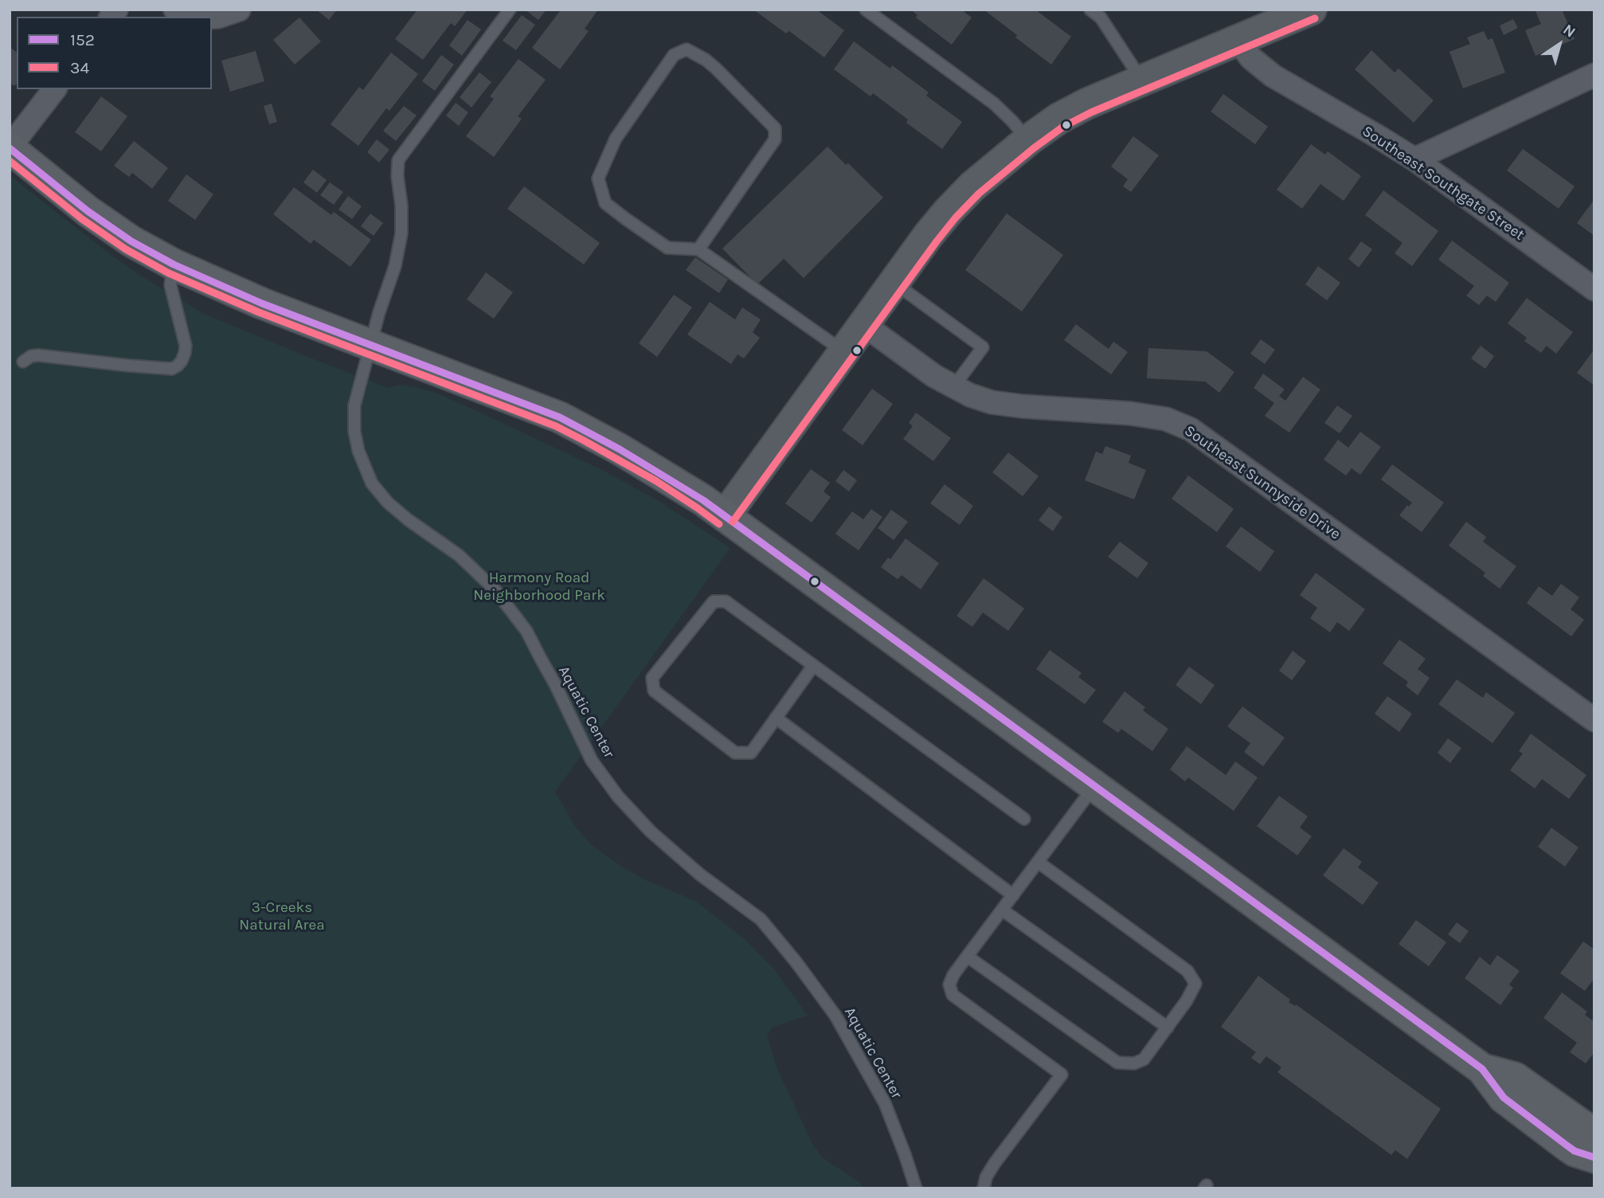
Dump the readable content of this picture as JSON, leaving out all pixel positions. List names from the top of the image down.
{
  "streets": {
    "street": ["Southeast Southgate Street", "Southeast Sunnyside Drive"],
    "lane": ["Aquatic Center"]
  },
  "parks": ["Harmony Road Neighborhood Park", "3-Creeks Natural Area"],
  "lines": ["transit line 34", "transit line 152"],
  "legend": ["152", "34"],
  "north": "top right"
}
